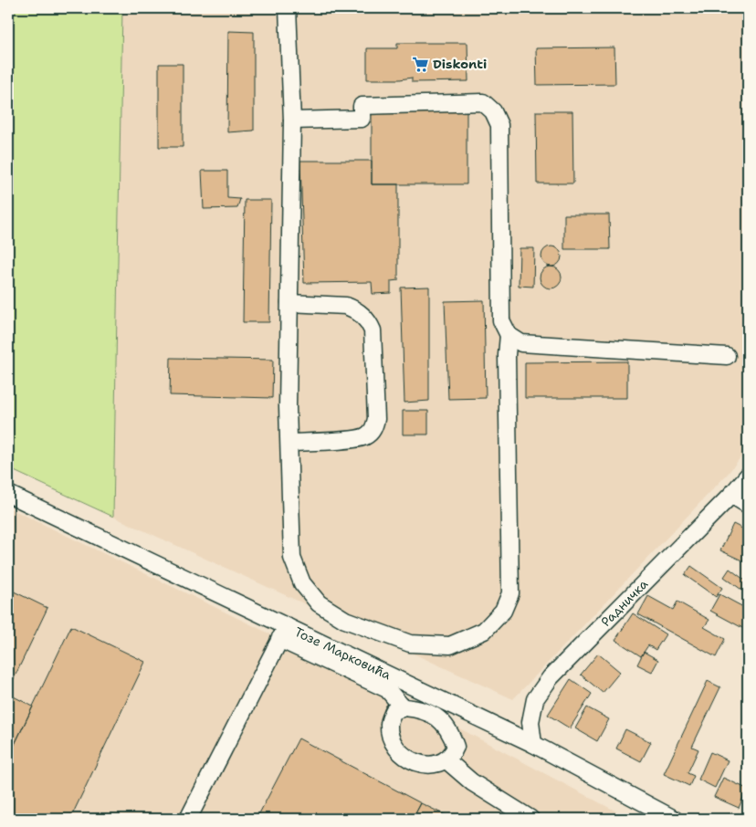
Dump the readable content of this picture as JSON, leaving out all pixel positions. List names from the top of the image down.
{
  "streets": {
    "street": ["Радничка", "Тозе Марковића"]
  },
  "crossings": [
    ["Радничка", "Тозе Марковића"]
  ],
  "places": {
    "supermarket": ["Diskonti"]
  }
}
